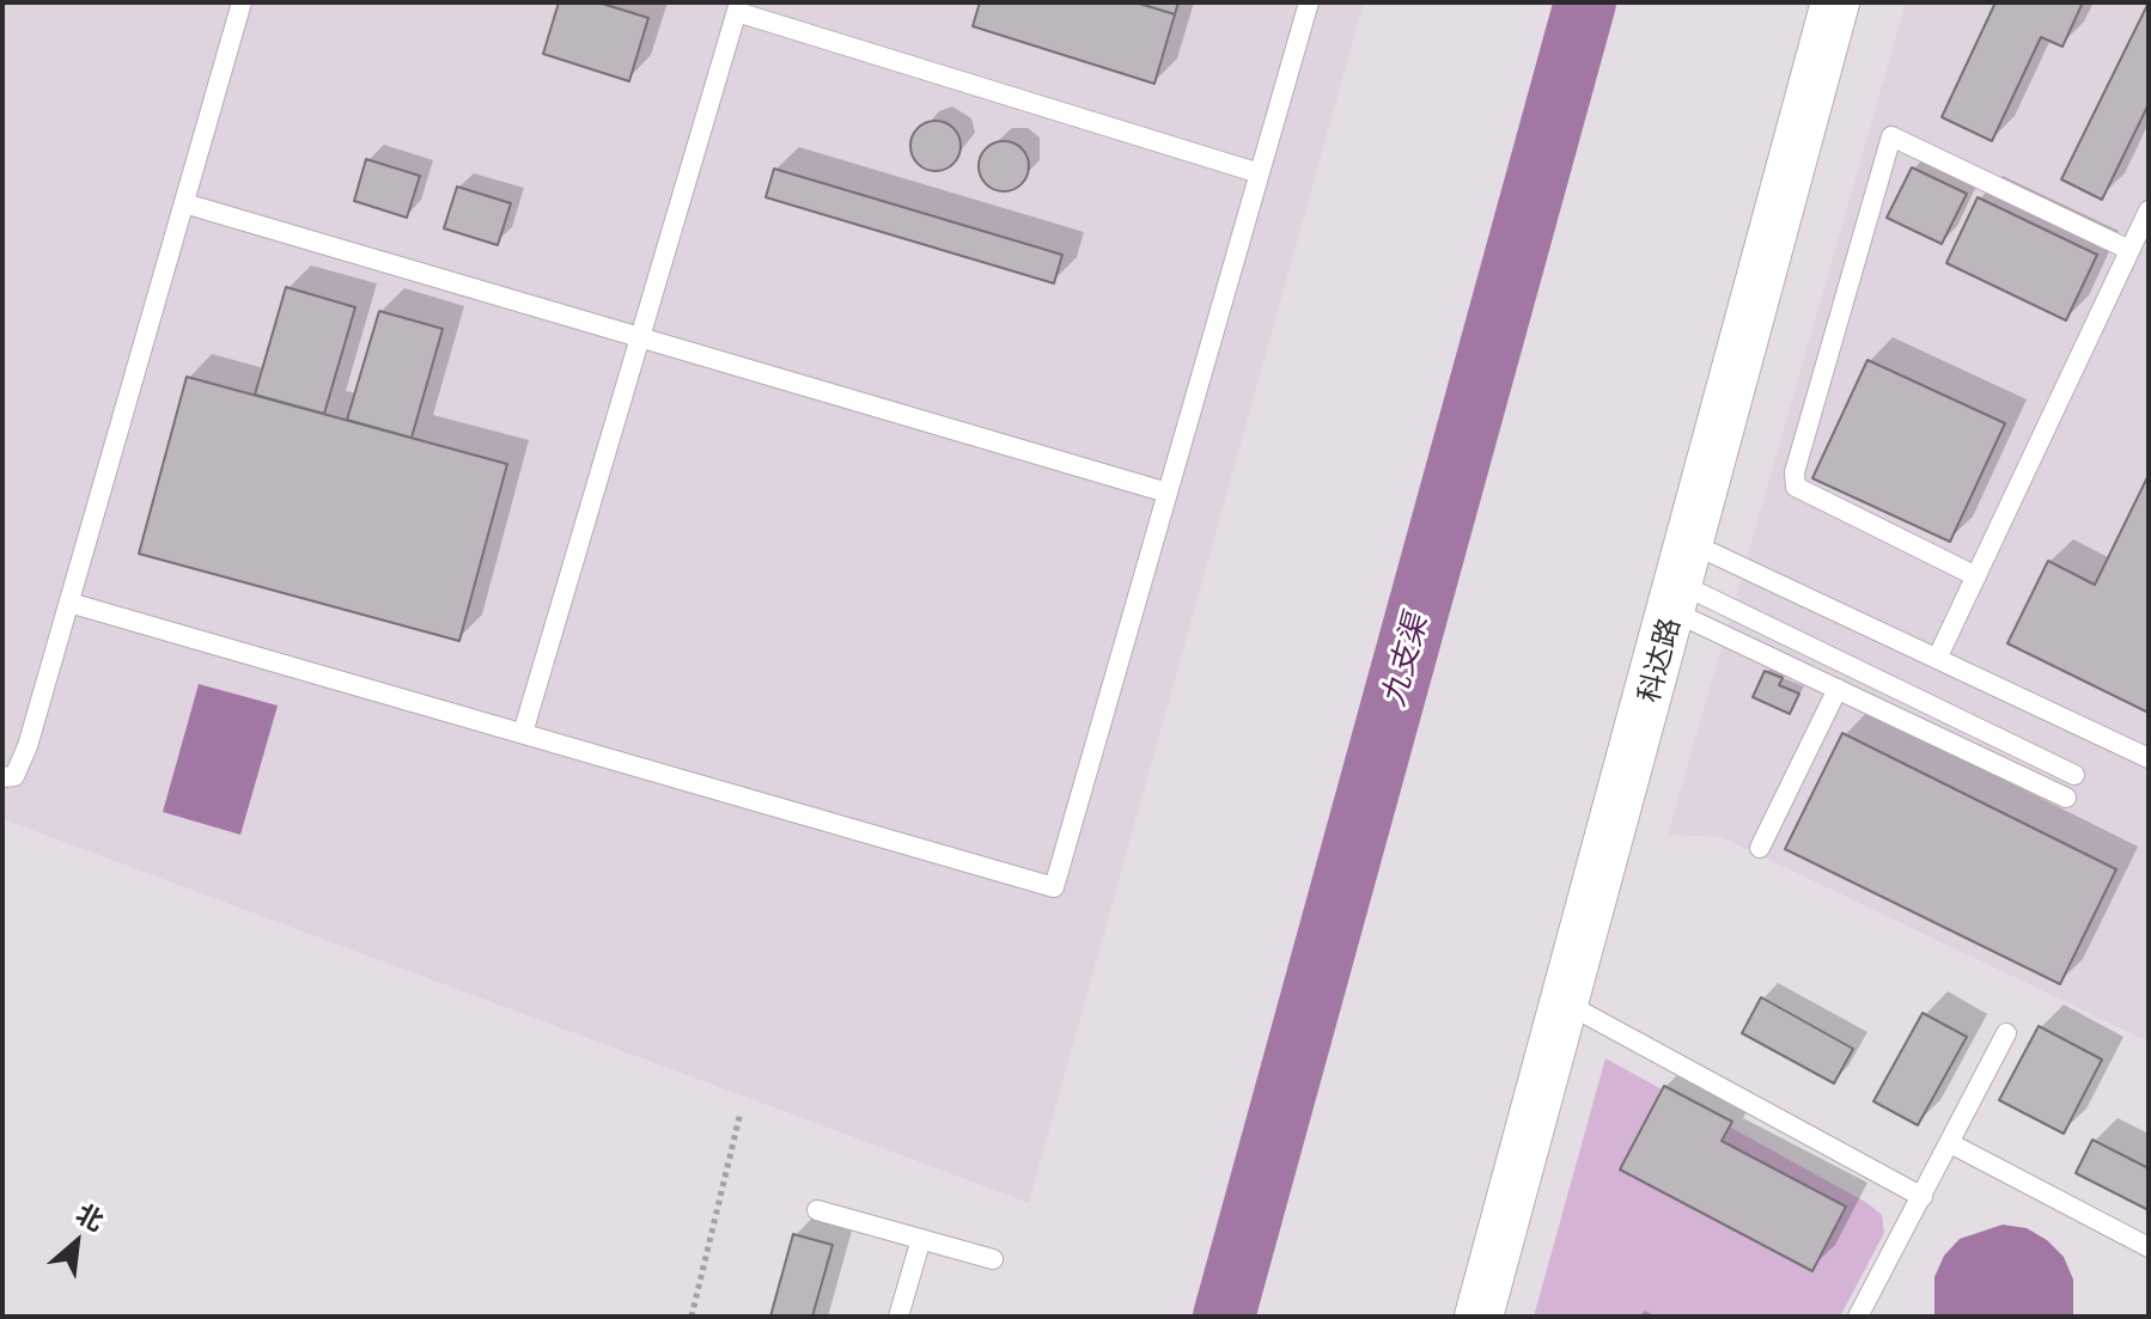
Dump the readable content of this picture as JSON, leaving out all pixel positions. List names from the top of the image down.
{
  "streets": {
    "street": ["科达路"]
  },
  "water": ["九支渠"],
  "north": "top right"
}
